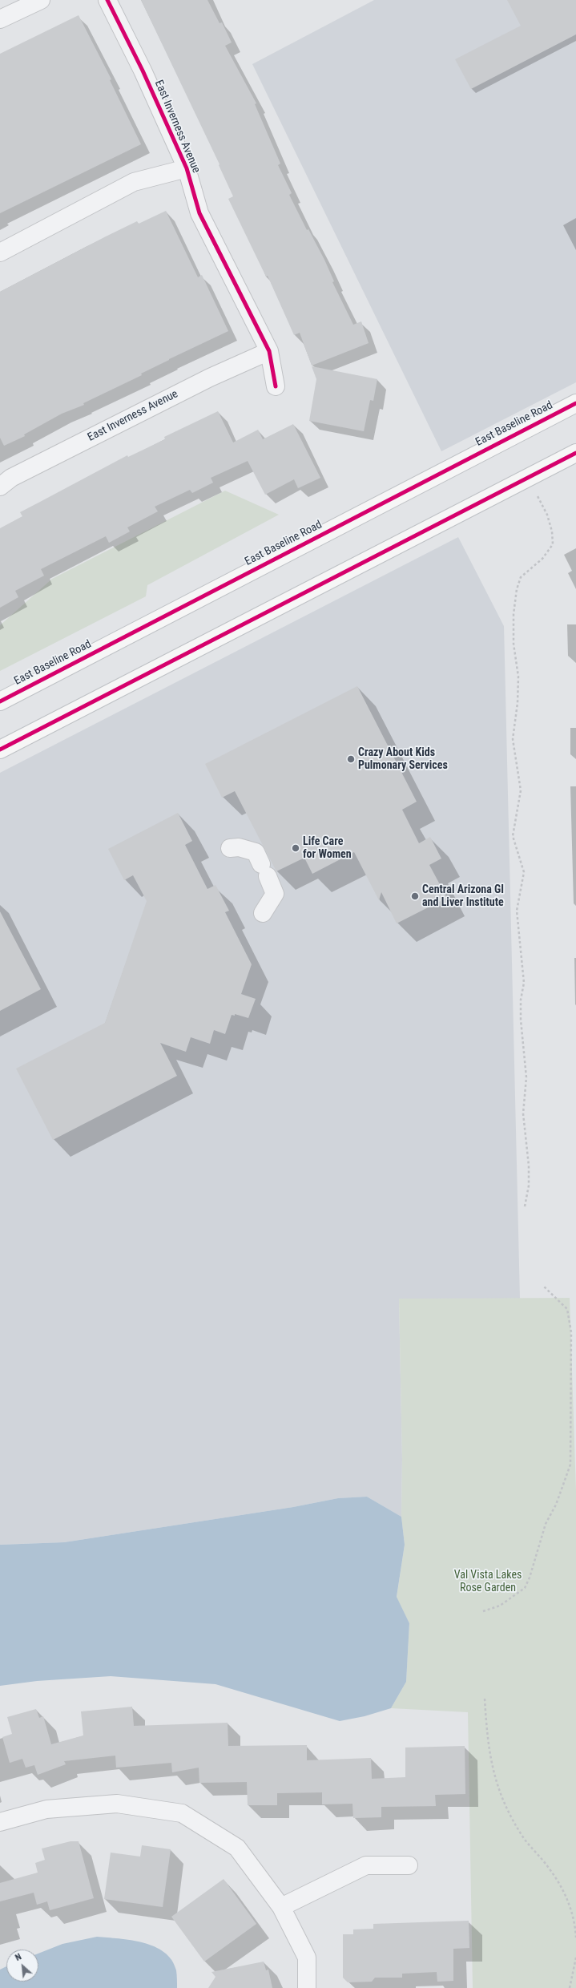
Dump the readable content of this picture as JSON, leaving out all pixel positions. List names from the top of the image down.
{
  "streets": {
    "main road": ["East Baseline Road"],
    "street": ["East Inverness Avenue"]
  },
  "parks": ["Val Vista Lakes Rose Garden"],
  "places": ["Crazy About Kids Pulmonary Services", "Life Care for Women", "Central Arizona GI and Liver Institute"],
  "north": "top left"
}
